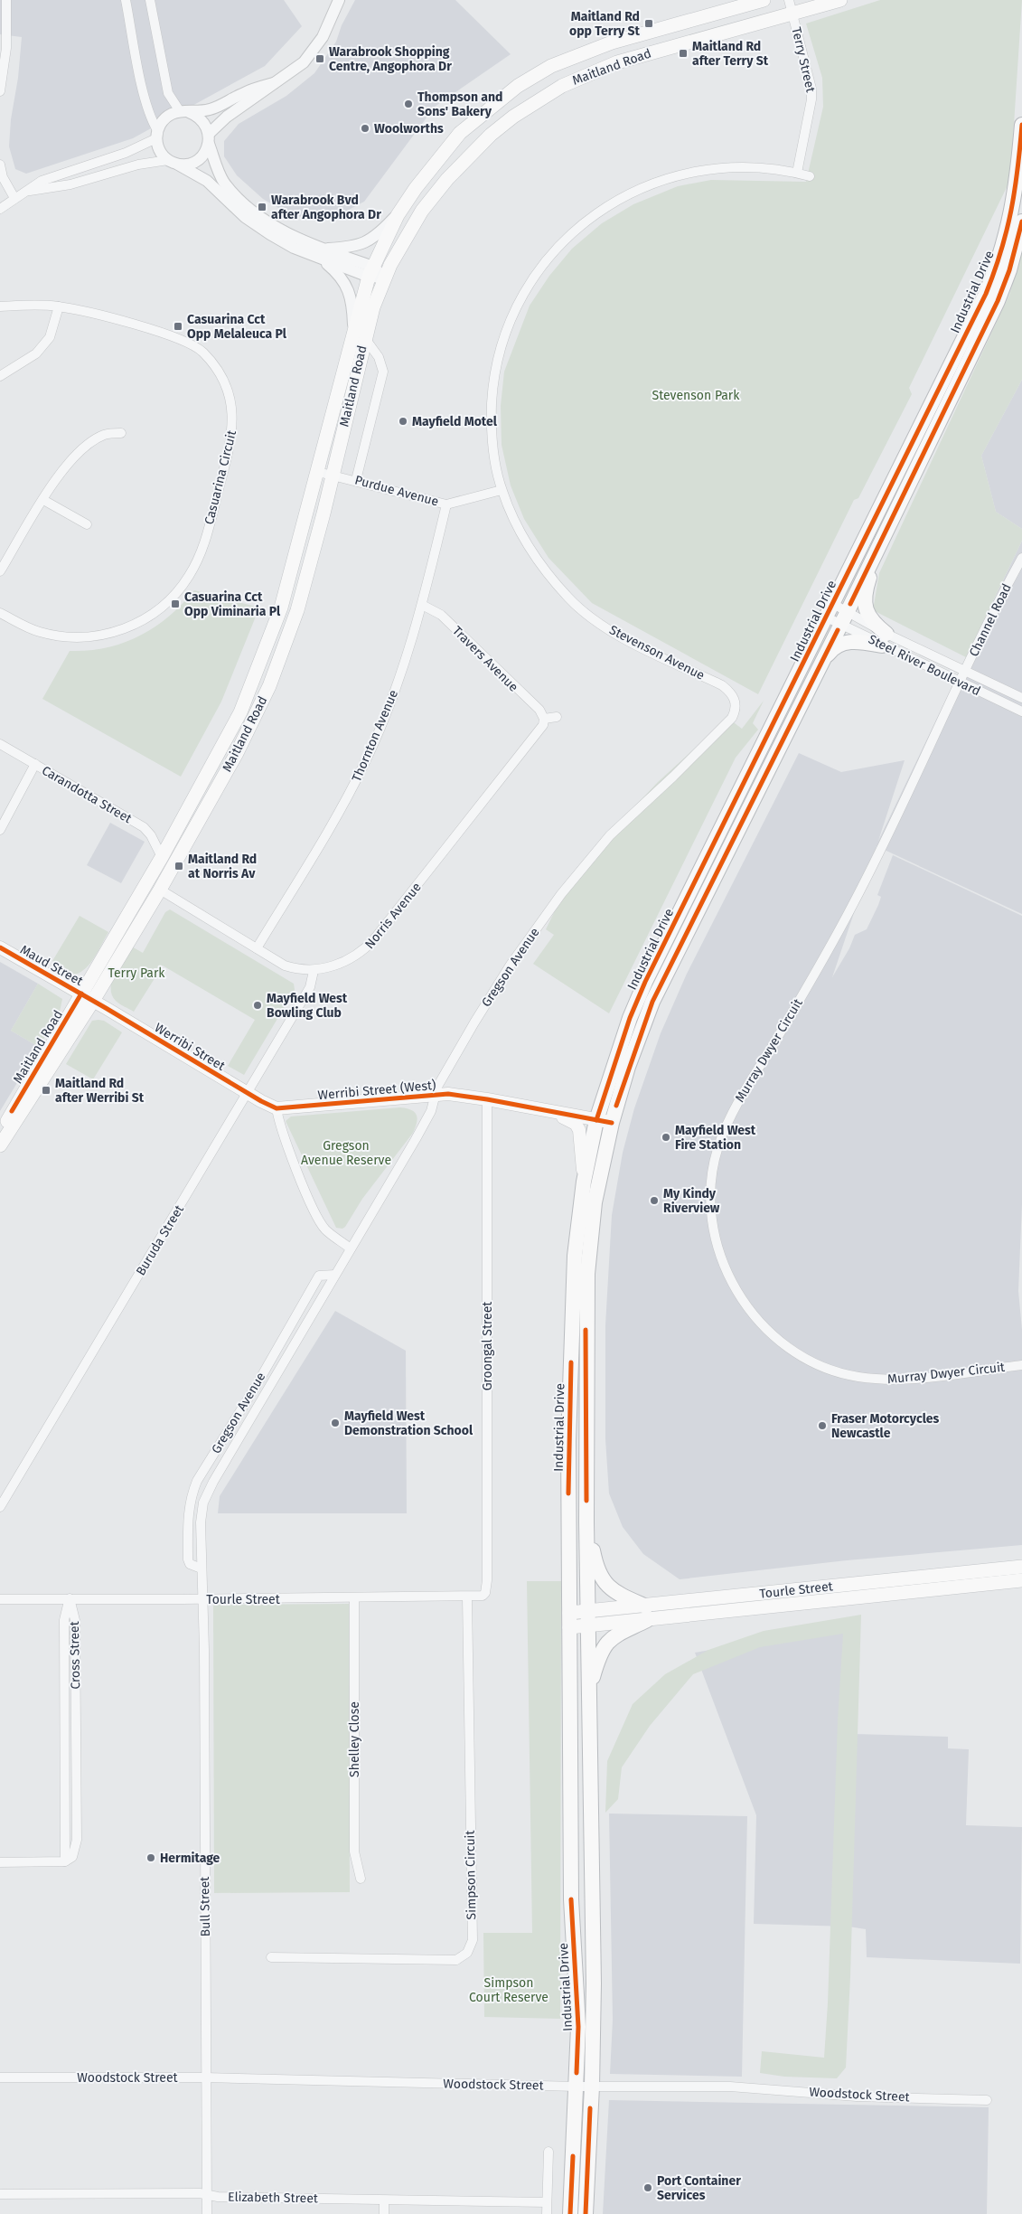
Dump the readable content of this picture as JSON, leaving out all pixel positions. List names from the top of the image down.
{
  "streets": {
    "highway": ["Industrial Drive"],
    "main road": [
      "Maitland Road",
      "Maud Street",
      "Werribi Street",
      "Werribi Street (West)",
      "Tourle Street"
    ],
    "street": [
      "Terry Street",
      "Casuarina Circuit",
      "Purdue Avenue",
      "Channel Road",
      "Stevenson Avenue",
      "Travers Avenue",
      "Steel River Boulevard",
      "Thornton Avenue",
      "Carandotta Street",
      "Norris Avenue",
      "Gregson Avenue",
      "Murray Dwyer Circuit",
      "Buruda Street",
      "Groongal Street",
      "Cross Street",
      "Shelley Close",
      "Simpson Circuit",
      "Bull Street",
      "Woodstock Street",
      "Elizabeth Street"
    ]
  },
  "crossings": [
    ["Terry Street", "Maitland Road"],
    ["Terry Street", "Stevenson Avenue"],
    ["Maitland Road", "Purdue Avenue"],
    ["Maitland Road", "Carandotta Street"],
    ["Maitland Road", "Norris Avenue"],
    ["Maitland Road", "Maud Street"],
    ["Maitland Road", "Werribi Street"],
    ["Industrial Drive", "Steel River Boulevard"],
    ["Industrial Drive", "Werribi Street (West)"],
    ["Industrial Drive", "Tourle Street"],
    ["Industrial Drive", "Woodstock Street"],
    ["Purdue Avenue", "Stevenson Avenue"],
    ["Purdue Avenue", "Thornton Avenue"],
    ["Channel Road", "Steel River Boulevard"],
    ["Channel Road", "Murray Dwyer Circuit"],
    ["Stevenson Avenue", "Gregson Avenue"],
    ["Travers Avenue", "Thornton Avenue"],
    ["Travers Avenue", "Norris Avenue"],
    ["Steel River Boulevard", "Murray Dwyer Circuit"],
    ["Thornton Avenue", "Norris Avenue"],
    ["Norris Avenue", "Buruda Street"],
    ["Maud Street", "Werribi Street"],
    ["Gregson Avenue", "Werribi Street (West)"],
    ["Gregson Avenue", "Tourle Street"],
    ["Gregson Avenue", "Bull Street"],
    ["Werribi Street", "Werribi Street (West)"],
    ["Werribi Street", "Buruda Street"],
    ["Werribi Street (West)", "Groongal Street"],
    ["Groongal Street", "Tourle Street"],
    ["Tourle Street", "Cross Street"],
    ["Tourle Street", "Shelley Close"],
    ["Tourle Street", "Simpson Circuit"],
    ["Tourle Street", "Bull Street"],
    ["Bull Street", "Woodstock Street"],
    ["Bull Street", "Elizabeth Street"]
  ],
  "parks": [
    "Stevenson Park",
    "Terry Park",
    "Gregson Avenue Reserve",
    "Simpson Court Reserve"
  ],
  "places": {
    "transit": [
      "Maitland Rd opp Terry St",
      "Maitland Rd after Terry St",
      "Warabrook Shopping Centre, Angophora Dr",
      "Warabrook Bvd after Angophora Dr",
      "Casuarina Cct Opp Melaleuca Pl",
      "Casuarina Cct Opp Viminaria Pl",
      "Maitland Rd at Norris Av",
      "Maitland Rd after Werribi St"
    ],
    "other": [
      "Thompson and Sons' Bakery",
      "Woolworths",
      "Mayfield Motel",
      "Mayfield West Bowling Club",
      "Mayfield West Fire Station",
      "My Kindy Riverview",
      "Mayfield West Demonstration School",
      "Fraser Motorcycles Newcastle",
      "Hermitage",
      "Port Container Services"
    ]
  }
}
